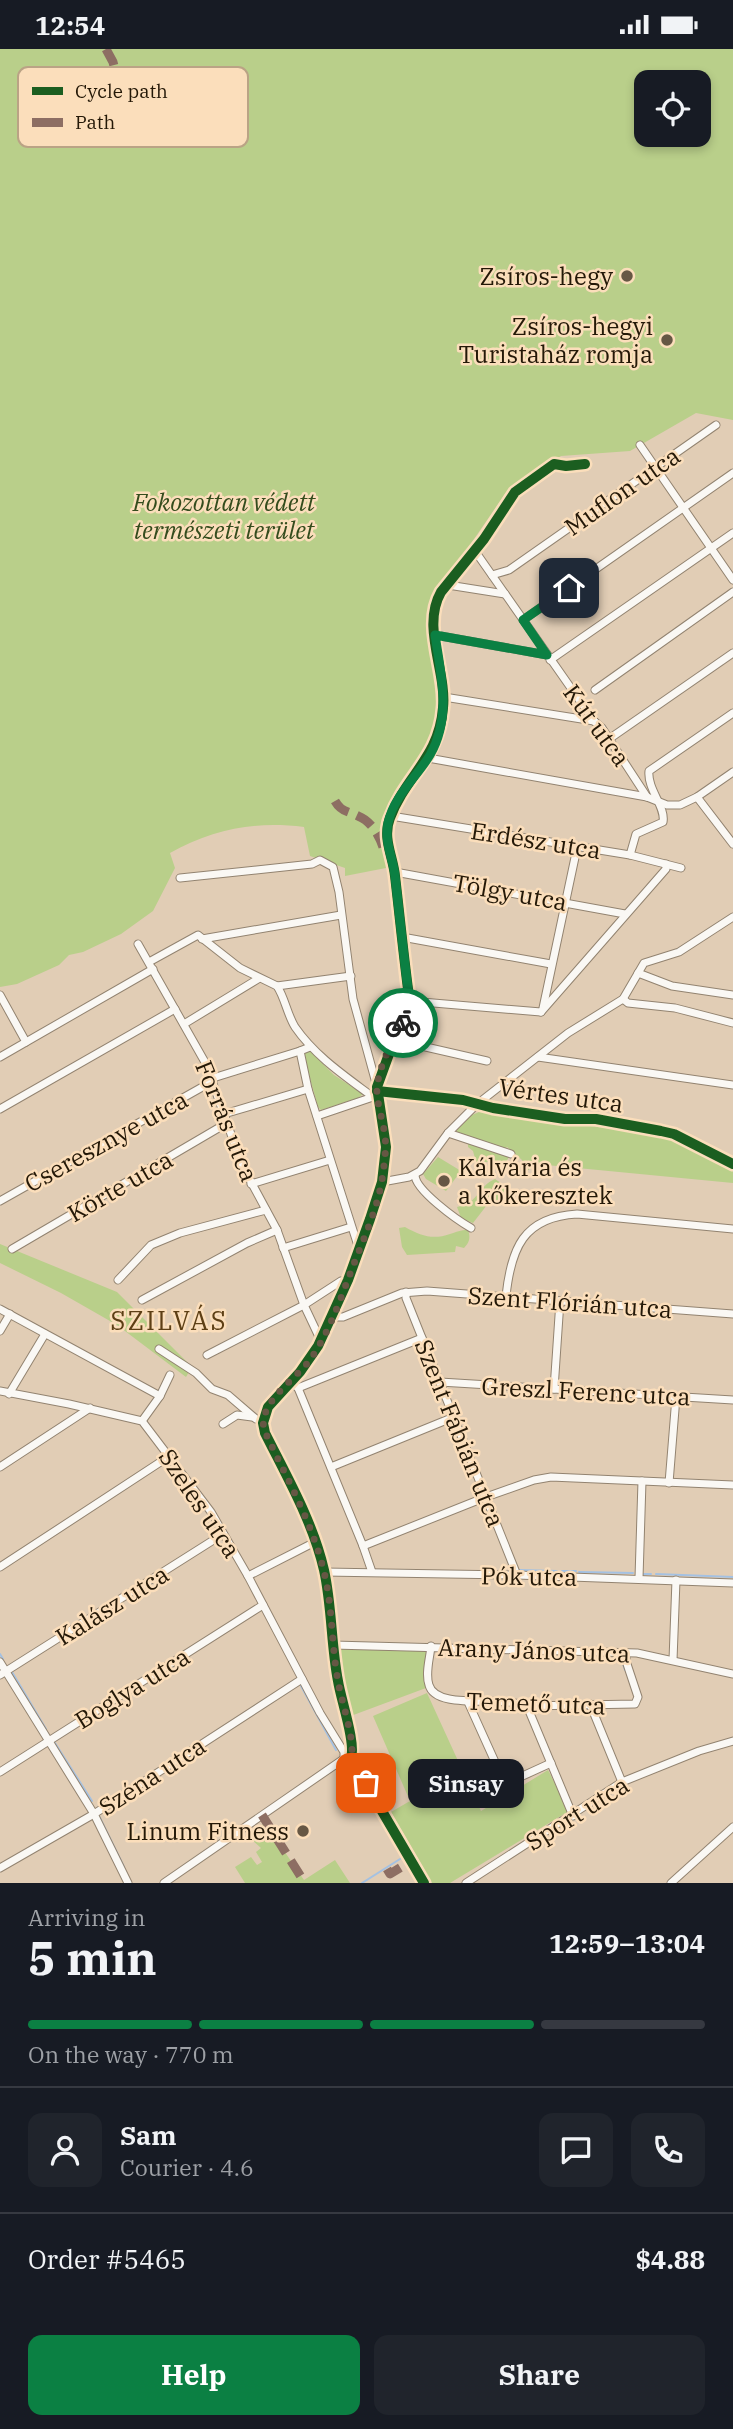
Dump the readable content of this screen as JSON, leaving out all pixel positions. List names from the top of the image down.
{
  "streets": {
    "street": [
      "Muflon utca",
      "Kút utca",
      "Erdész utca",
      "Tölgy utca",
      "Vértes utca",
      "Forrás utca",
      "Cseresznye utca",
      "Körte utca",
      "Szent Flórián utca",
      "Greszl Ferenc utca",
      "Szent Fábián utca",
      "Szeles utca",
      "Pók utca",
      "Kalász utca",
      "Arany János utca",
      "Boglya utca",
      "Temető utca",
      "Széna utca",
      "Sport utca"
    ]
  },
  "crossings": [
    ["Muflon utca", "Kút utca"],
    ["Forrás utca", "Cseresznye utca"],
    ["Forrás utca", "Körte utca"],
    ["Szent Flórián utca", "Szent Fábián utca"],
    ["Greszl Ferenc utca", "Szent Fábián utca"],
    ["Szent Fábián utca", "Pók utca"],
    ["Szeles utca", "Kalász utca"],
    ["Szeles utca", "Boglya utca"],
    ["Szeles utca", "Széna utca"],
    ["Arany János utca", "Temető utca"]
  ],
  "districts": ["SZILVÁS"],
  "parks": ["Fokozottan védett természeti terület"],
  "places": [
    "Zsíros-hegy",
    "Zsíros-hegyi Turistaház romja",
    "Kálvária és a kőkeresztek",
    "Sinsay",
    "Linum Fitness"
  ],
  "legend": ["Cycle path", "Path"],
  "page": {
    "status": "12:54",
    "bubble": "Sinsay",
    "heading": ["5 min", "Arriving in", "12:59–13:04"],
    "panel": [
      "Sam",
      "Courier · 4.6",
      "Order #5465",
      "$4.88"
    ],
    "bar": "On the way · 770 m",
    "buttons": ["Help", "Share"]
  }
}
